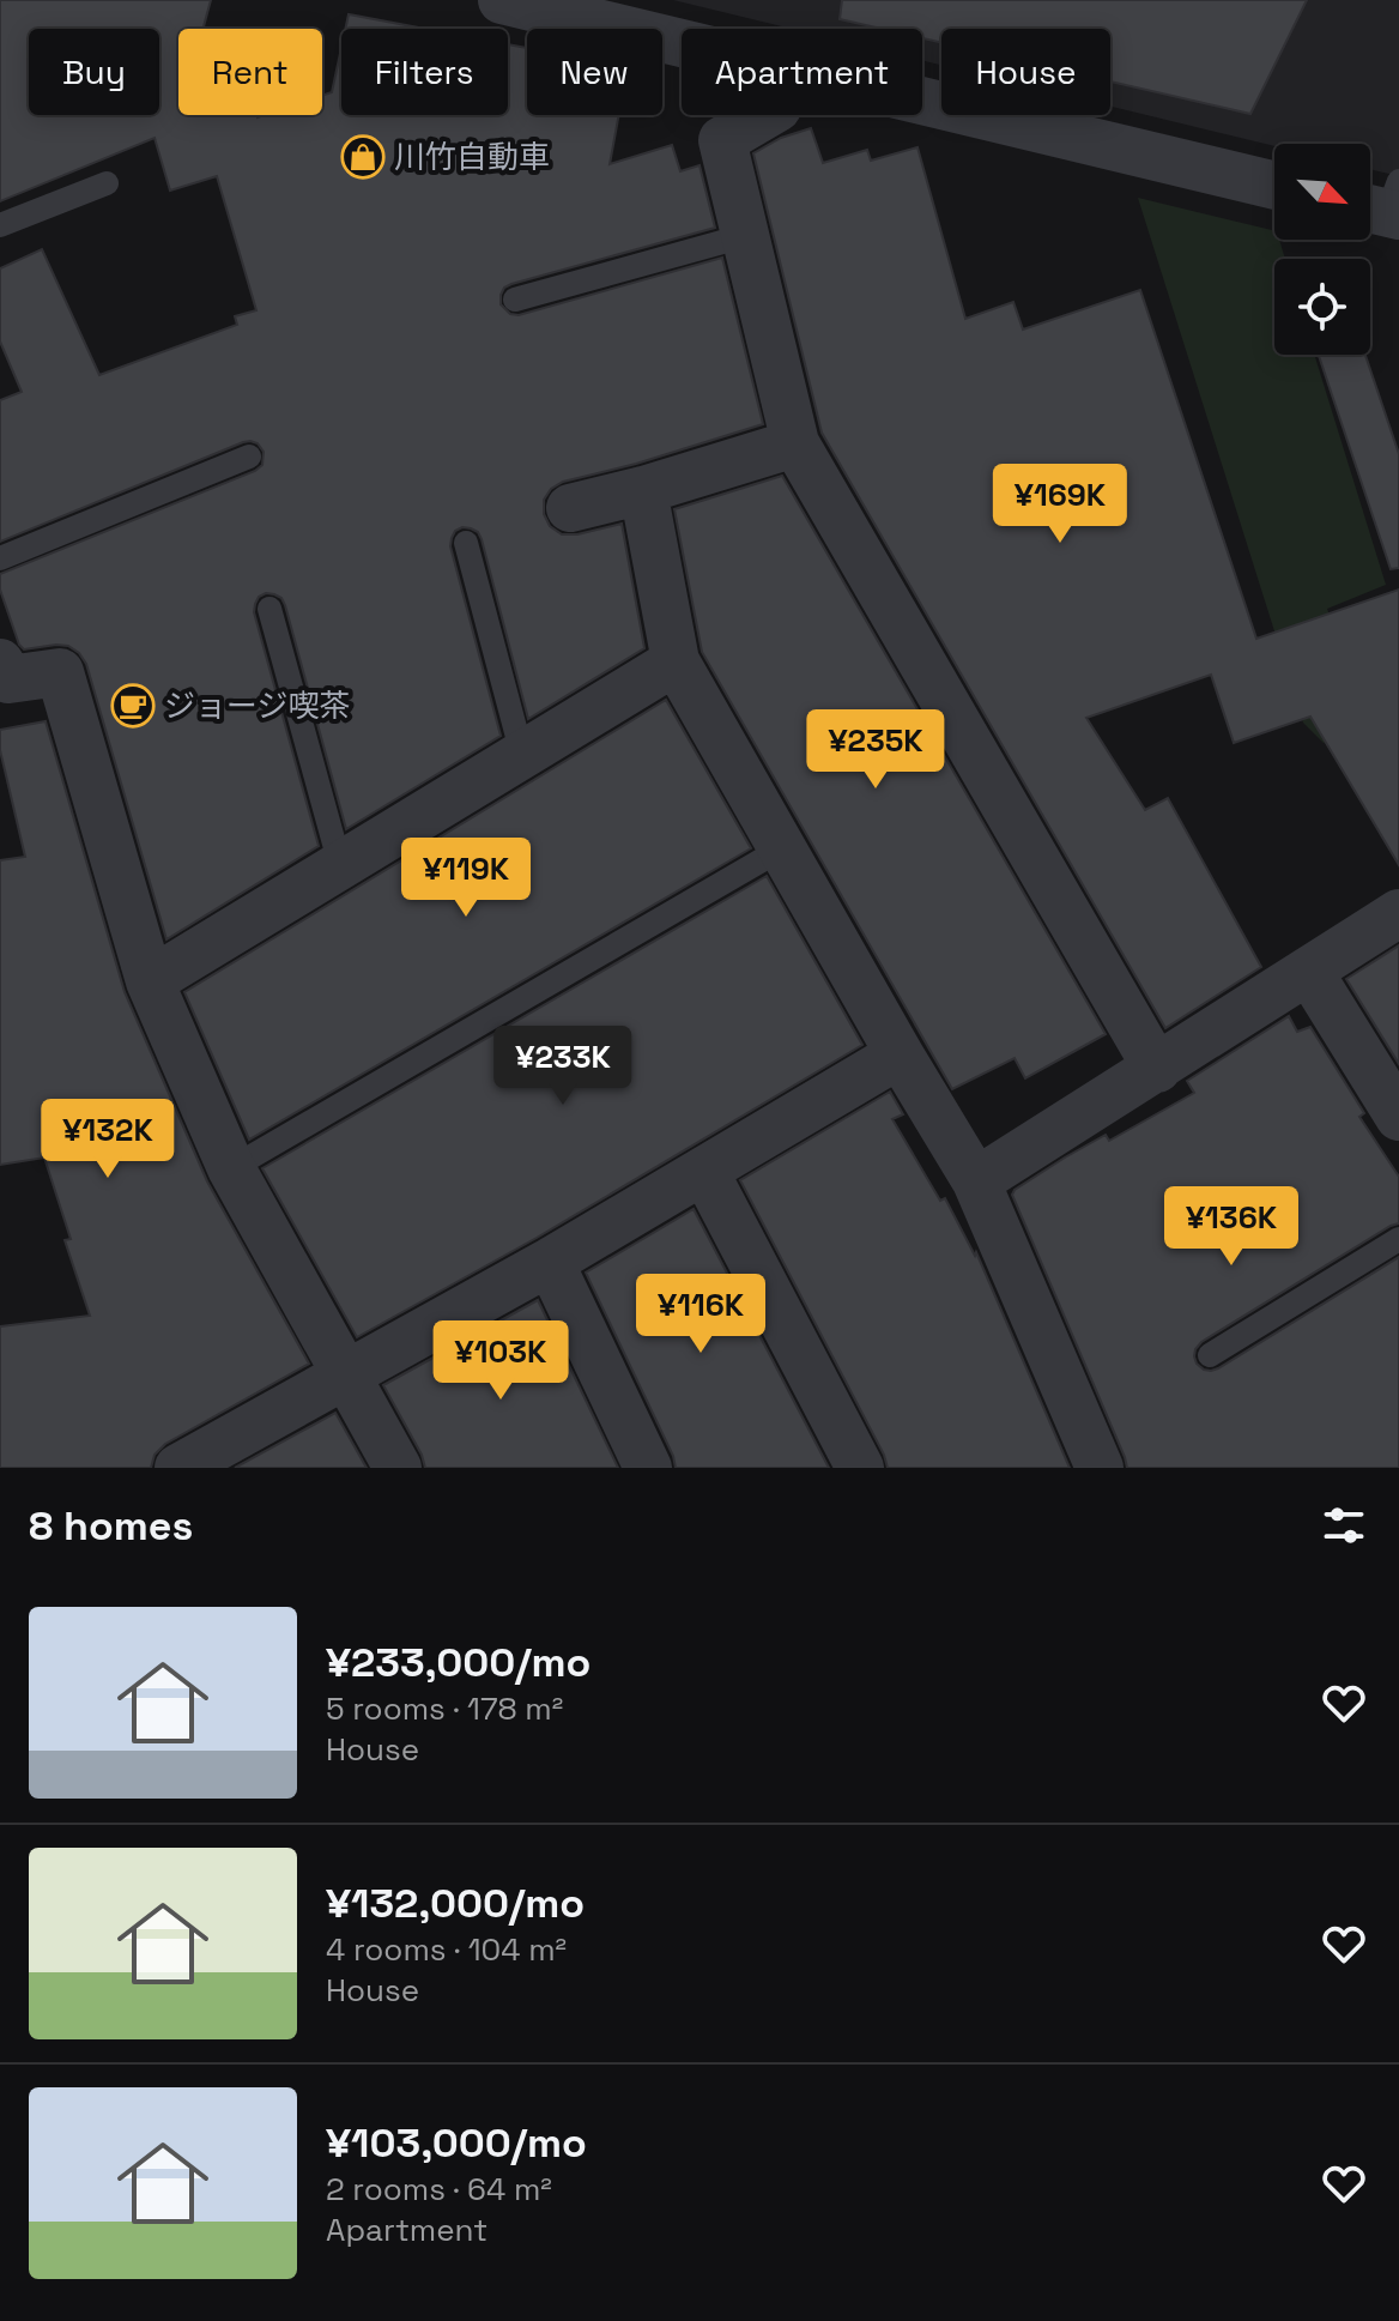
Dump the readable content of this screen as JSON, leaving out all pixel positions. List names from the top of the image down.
{
  "places": {
    "shop": ["川竹自動車"],
    "cafe": ["ジョージ喫茶"]
  },
  "north": "bottom right",
  "page": {
    "chip": [
      "Buy",
      "Rent",
      "Filters",
      "New",
      "Apartment",
      "House"
    ],
    "price": [
      "¥169K",
      "¥235K",
      "¥119K",
      "¥233K",
      "¥132K",
      "¥136K",
      "¥116K",
      "¥103K"
    ],
    "heading": "8 homes",
    "list": [
      {
        "name": "¥233,000/mo",
        "note": "5 rooms · 178 m² · House"
      },
      {
        "name": "¥132,000/mo",
        "note": "4 rooms · 104 m² · House"
      },
      {
        "name": "¥103,000/mo",
        "note": "2 rooms · 64 m² · Apartment"
      }
    ]
  }
}
